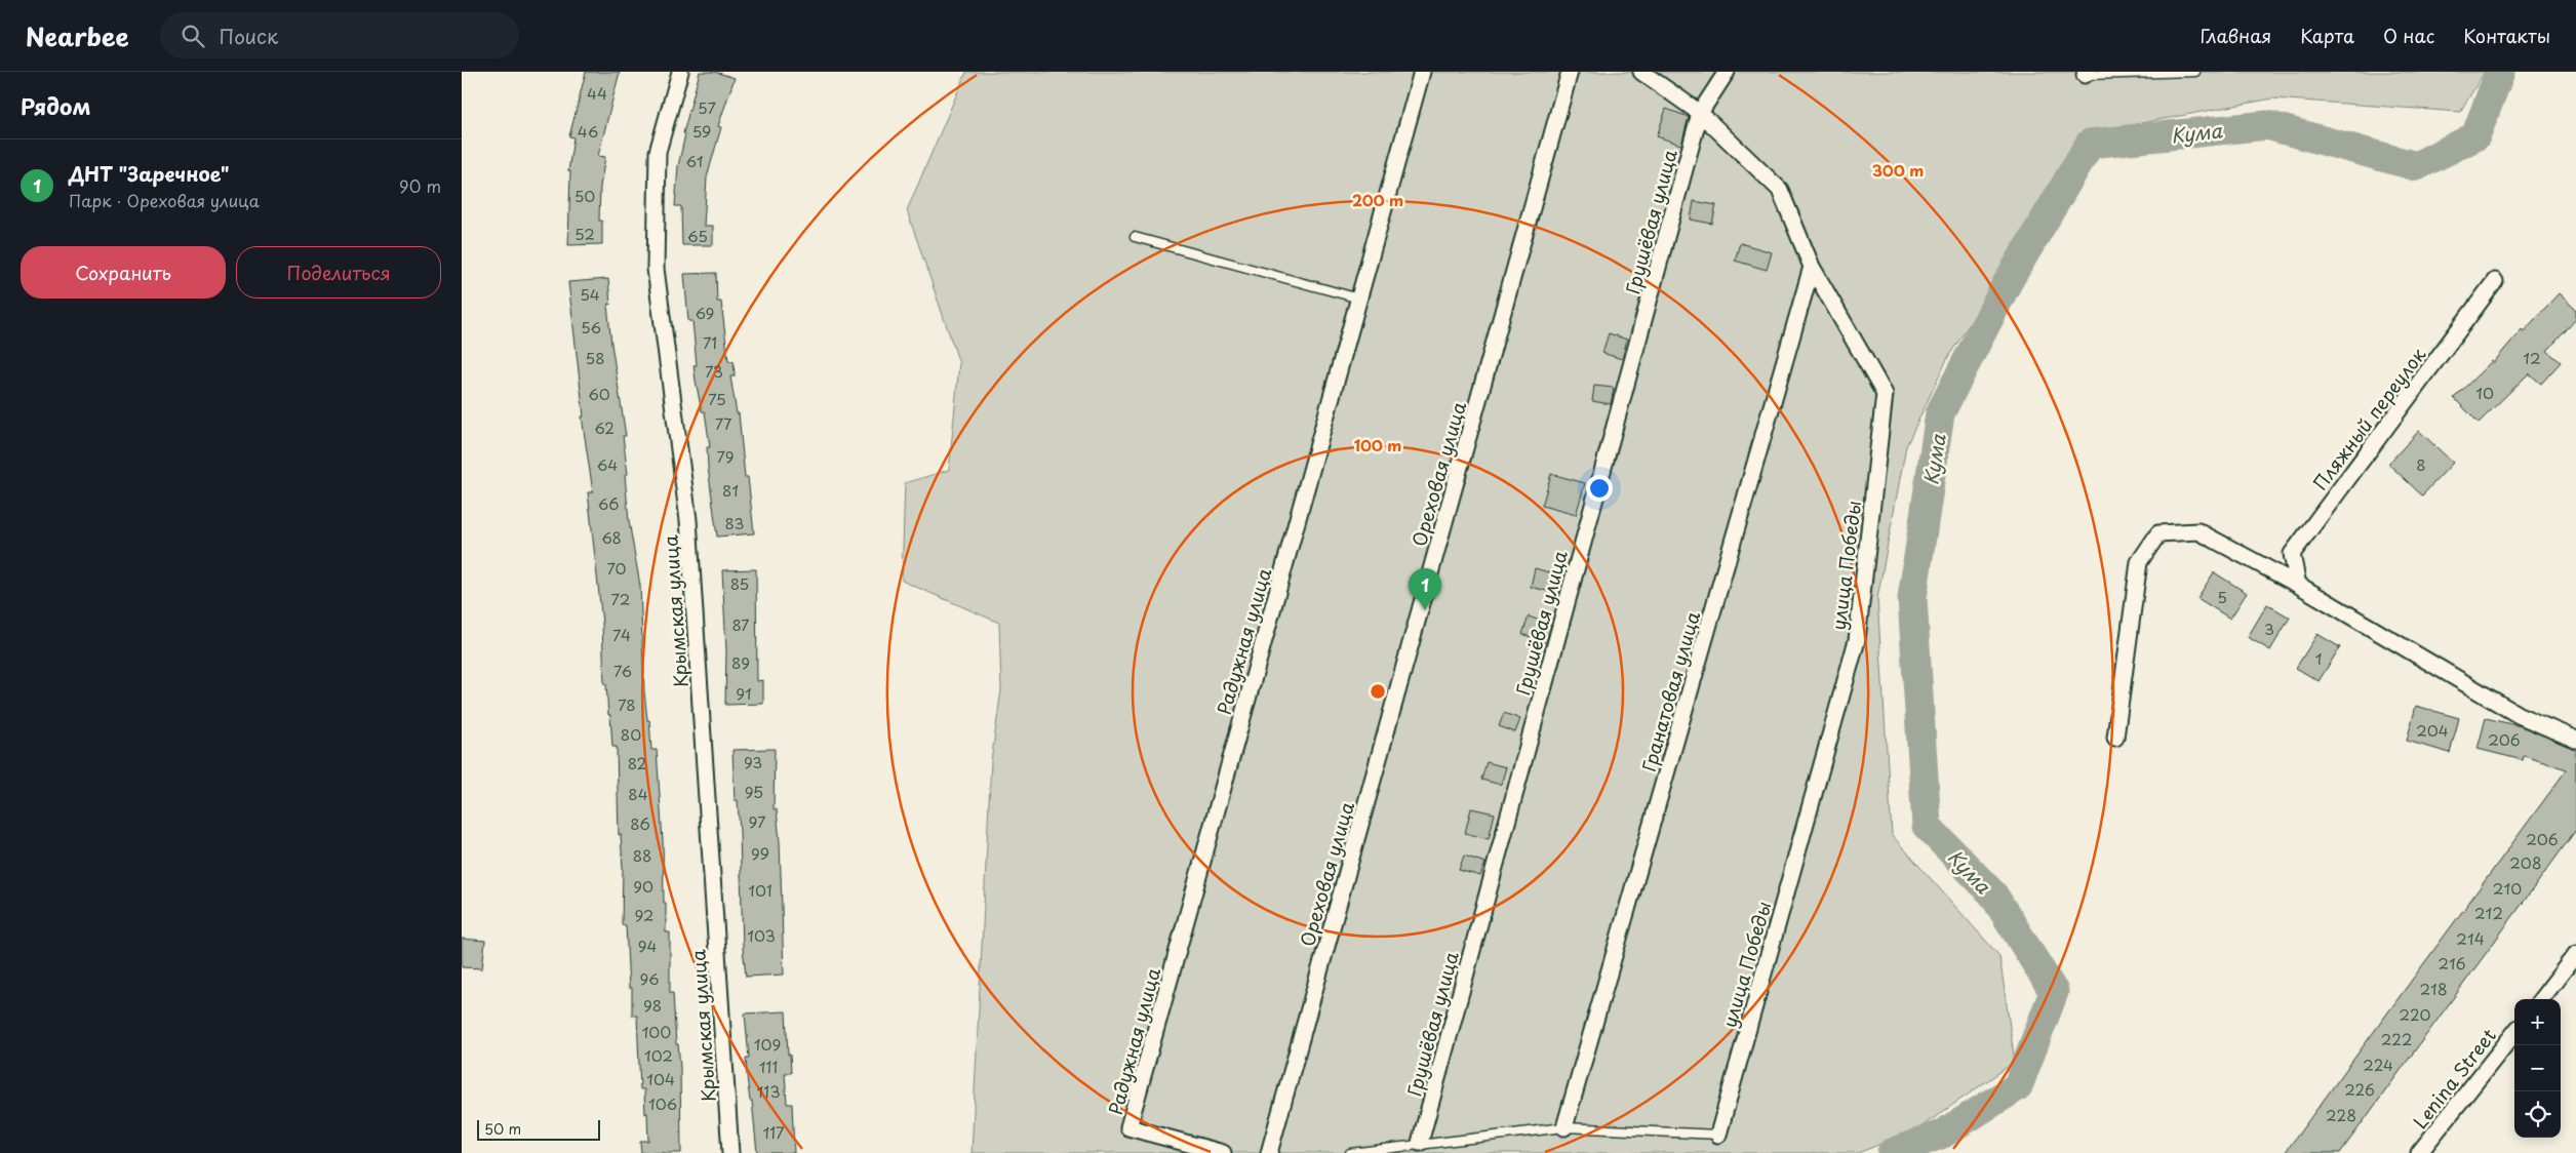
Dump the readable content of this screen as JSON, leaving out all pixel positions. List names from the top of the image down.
{
  "streets": {
    "street": [
      "Грушёвая улица",
      "Пляжный переулок",
      "Ореховая улица",
      "улица Победы",
      "Крымская улица",
      "Радужная улица",
      "Гранатовая улица",
      "Lenina Street"
    ]
  },
  "crossings": [
    ["Грушёвая улица", "улица Победы"],
    ["улица Победы", "Гранатовая улица"]
  ],
  "water": ["Кума"],
  "house_numbers": [
    "44",
    "57",
    "46",
    "59",
    "61",
    "50",
    "52",
    "65",
    "54",
    "69",
    "56",
    "71",
    "58",
    "12",
    "73",
    "10",
    "60",
    "75",
    "77",
    "62",
    "79",
    "64",
    "8",
    "81",
    "66",
    "83",
    "68",
    "70",
    "85",
    "5",
    "72",
    "87",
    "3",
    "74",
    "1",
    "89",
    "76",
    "91",
    "78",
    "204",
    "80",
    "206",
    "93",
    "82",
    "95",
    "84",
    "97",
    "86",
    "206",
    "99",
    "88",
    "208",
    "90",
    "210",
    "101",
    "212",
    "92",
    "103",
    "214",
    "94",
    "216",
    "96",
    "218",
    "98",
    "220",
    "100",
    "222",
    "109",
    "102",
    "224",
    "111",
    "104",
    "226",
    "113",
    "106",
    "228",
    "117"
  ],
  "scale_bar": "50 m",
  "page": {
    "header": "Nearbee",
    "search": "Поиск",
    "nav": [
      "Главная",
      "Карта",
      "О нас",
      "Контакты"
    ],
    "heading": "Рядом",
    "list": [
      {
        "mark": "1",
        "name": "ДНТ \"Заречное\"",
        "note": "Парк · Ореховая улица",
        "value": "90 m"
      }
    ],
    "buttons": ["Сохранить", "Поделиться"],
    "pins": "1",
    "map_buttons": ["+", "−"],
    "scale": "50 m"
  },
  "rings": ["300 m", "200 m", "100 m"]
}
